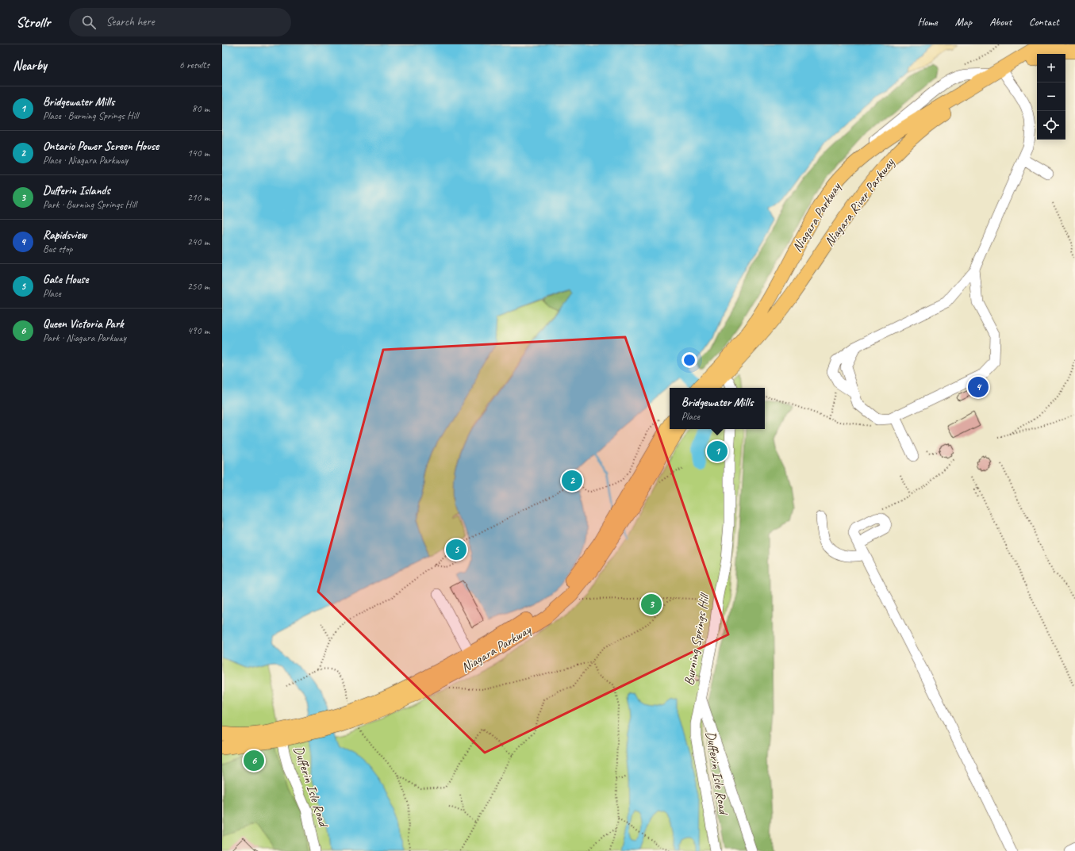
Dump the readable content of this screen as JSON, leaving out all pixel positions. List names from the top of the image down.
{
  "streets": {
    "main road": ["Niagara River Parkway", "Niagara Parkway"],
    "street": ["Burning Springs Hill", "Dufferin Isle Road"]
  },
  "crossings": [
    ["Niagara River Parkway", "Niagara Parkway"],
    ["Niagara Parkway", "Dufferin Isle Road"],
    ["Burning Springs Hill", "Dufferin Isle Road"]
  ],
  "page": {
    "header": "Strollr",
    "search": "Search here",
    "nav": [
      "Home",
      "Map",
      "About",
      "Contact"
    ],
    "heading": ["Nearby", "6 results"],
    "map_buttons": ["+", "−"],
    "list": [
      {
        "mark": "1",
        "name": "Bridgewater Mills",
        "note": "Place · Burning Springs Hill",
        "value": "80 m"
      },
      {
        "mark": "2",
        "name": "Ontario Power Screen House",
        "note": "Place · Niagara Parkway",
        "value": "140 m"
      },
      {
        "mark": "3",
        "name": "Dufferin Islands",
        "note": "Park · Burning Springs Hill",
        "value": "210 m"
      },
      {
        "mark": "4",
        "name": "Rapidsview",
        "note": "Bus stop",
        "value": "240 m"
      },
      {
        "mark": "5",
        "name": "Gate House",
        "note": "Place",
        "value": "250 m"
      },
      {
        "mark": "6",
        "name": "Queen Victoria Park",
        "note": "Park · Niagara Parkway",
        "value": "490 m"
      }
    ],
    "pins": [
      "4",
      "1",
      "2",
      "5",
      "3",
      "6"
    ],
    "popup": ["Bridgewater Mills", "Place"]
  }
}
